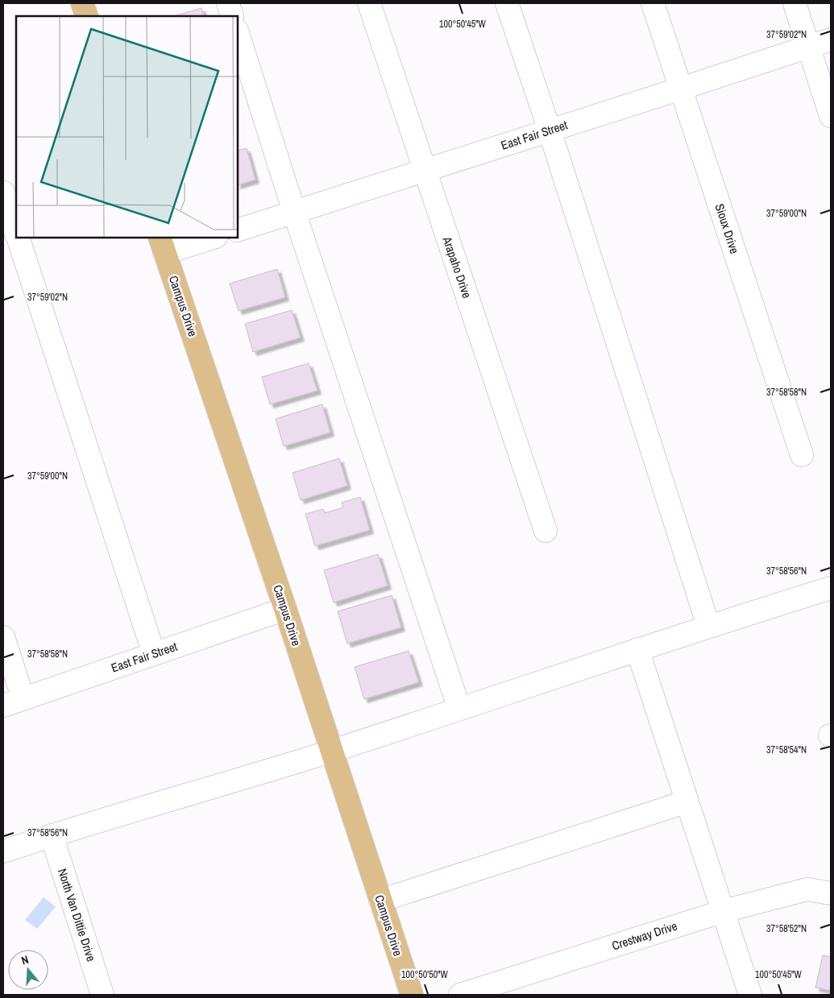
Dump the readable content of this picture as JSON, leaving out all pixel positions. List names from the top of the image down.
{
  "streets": {
    "main road": ["Campus Drive"],
    "street": [
      "East Fair Street",
      "Sioux Drive",
      "Arapaho Drive",
      "North Van Dittie Drive",
      "Crestway Drive"
    ]
  },
  "crossings": [
    ["East Fair Street", "Sioux Drive"],
    ["East Fair Street", "Arapaho Drive"],
    ["East Fair Street", "Campus Drive"]
  ],
  "north": "top",
  "coordinates": [
    "100°50'45\"W",
    "37°59'02\"N",
    "37°59'00\"N",
    "37°58'58\"N",
    "37°58'56\"N",
    "37°58'54\"N",
    "37°58'52\"N",
    "100°50'50\"W"
  ]
}
